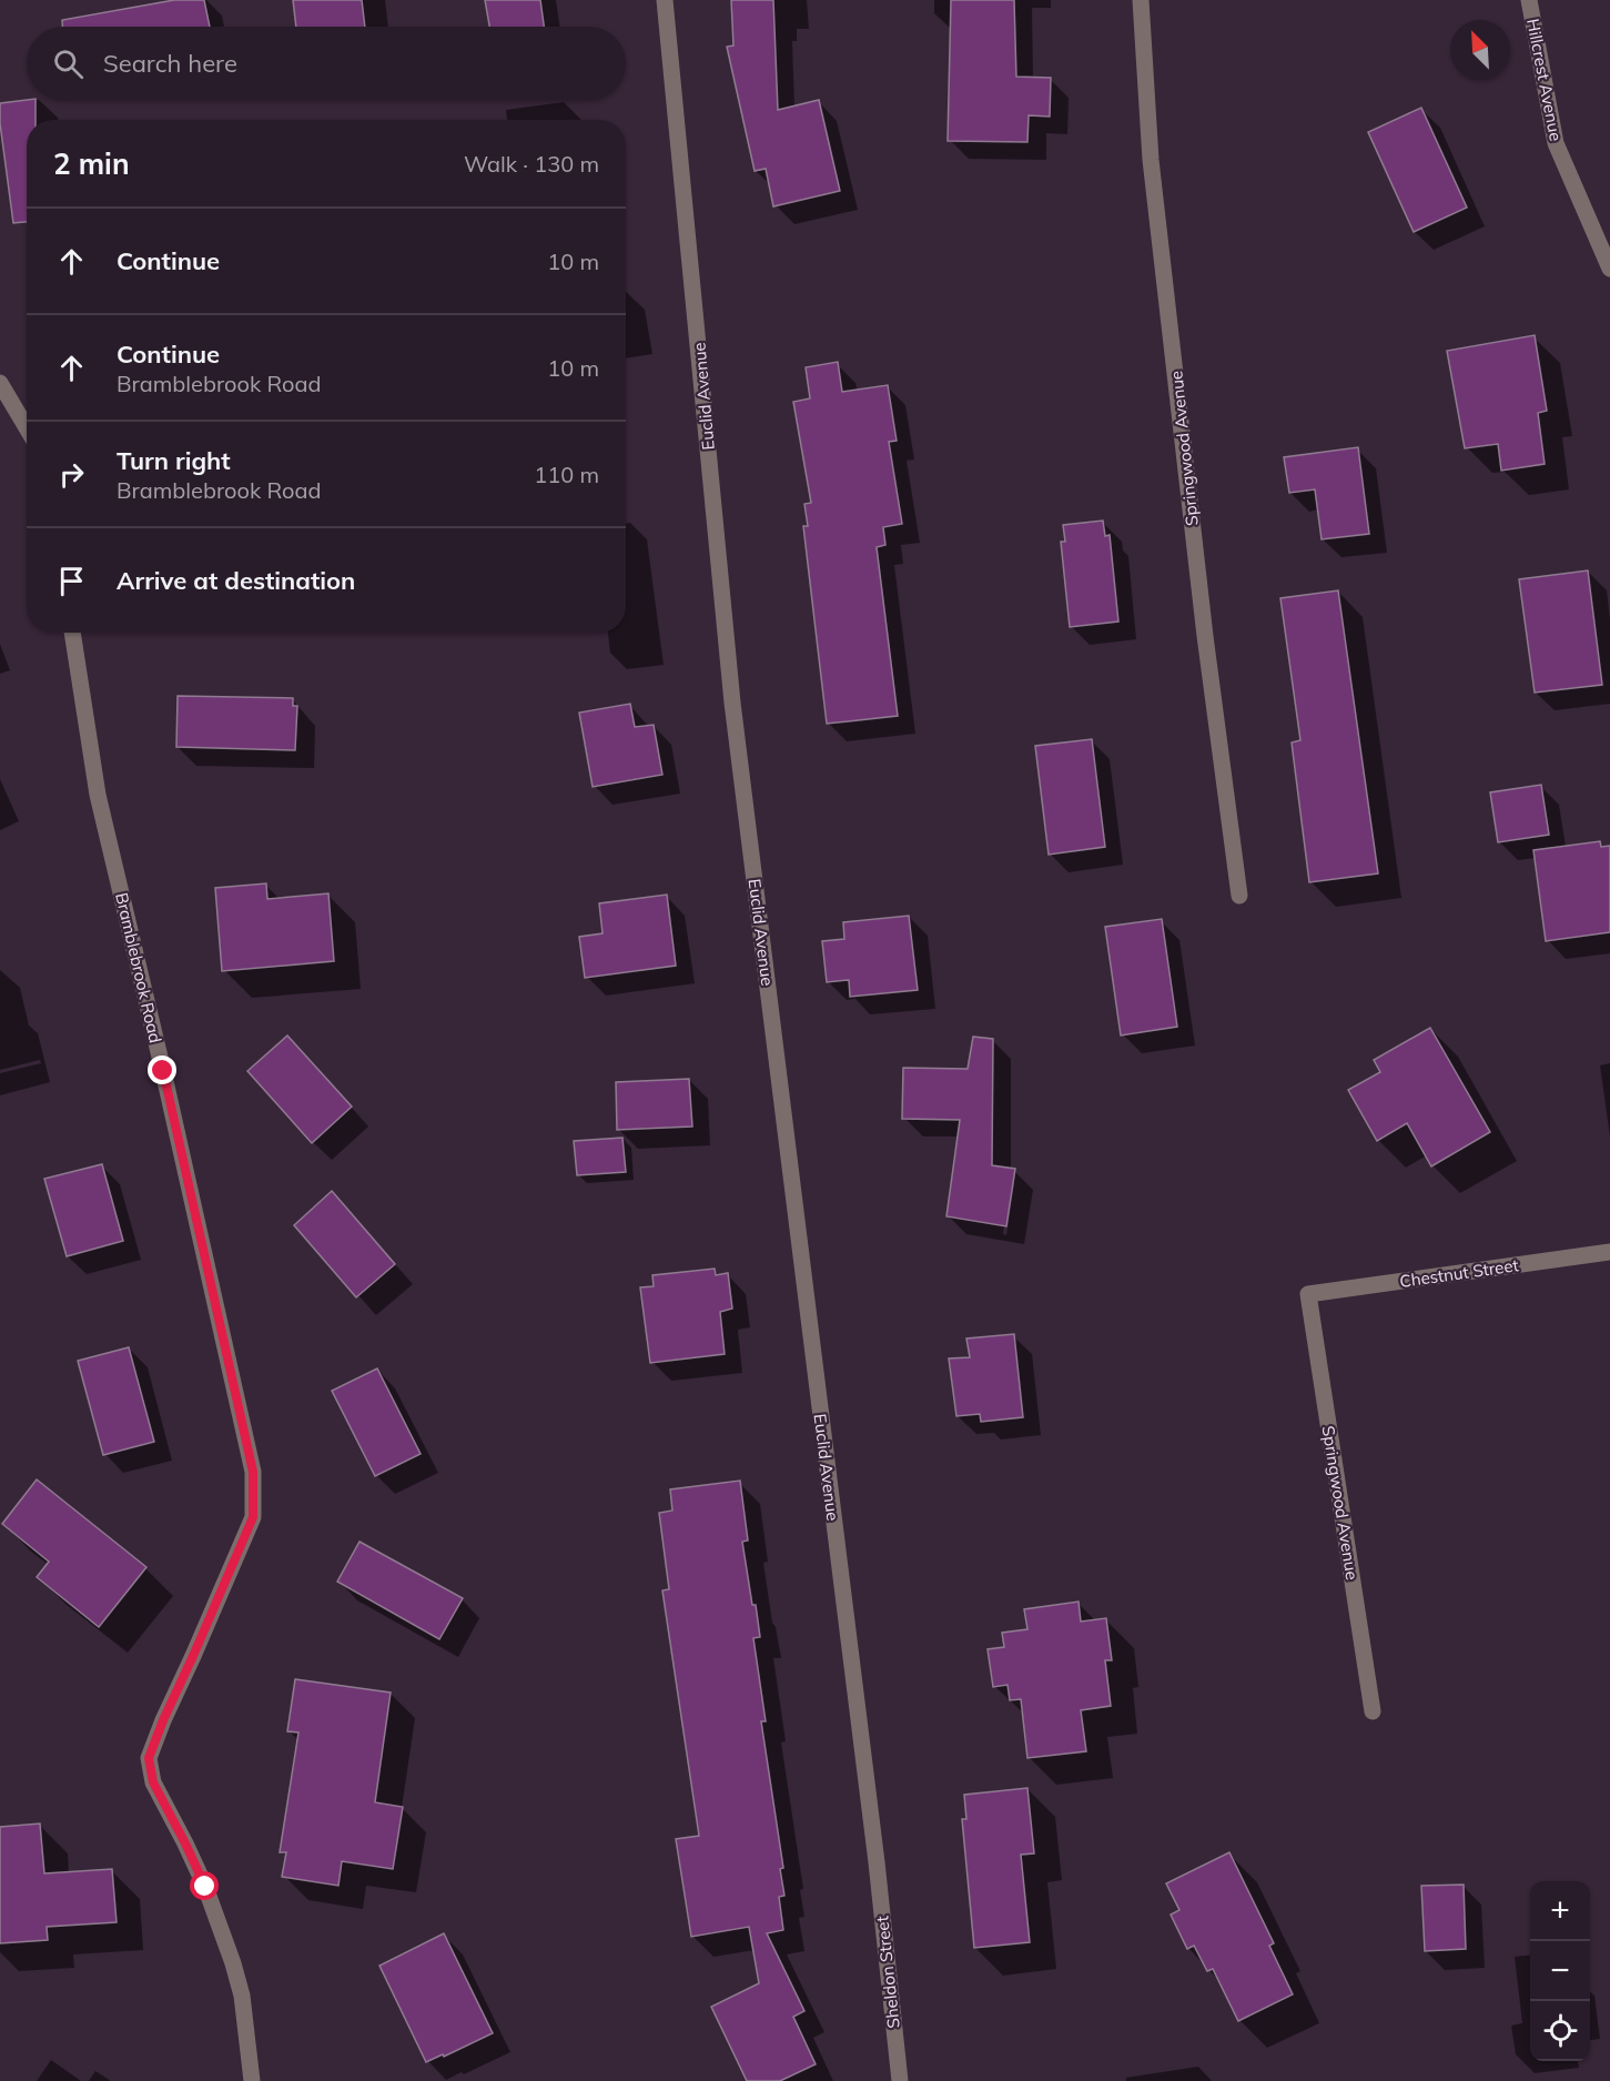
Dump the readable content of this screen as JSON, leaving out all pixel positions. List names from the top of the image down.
{
  "streets": {
    "street": [
      "Hillcrest Avenue",
      "Euclid Avenue",
      "Springwood Avenue",
      "Bramblebrook Road",
      "Chestnut Street",
      "Sheldon Street"
    ]
  },
  "crossings": [
    ["Euclid Avenue", "Sheldon Street"],
    ["Springwood Avenue", "Chestnut Street"]
  ],
  "north": "top left",
  "page": {
    "search": "Search here",
    "heading": ["2 min", "Walk · 130 m"],
    "list": [
      ["Continue", "10 m"],
      ["Continue", "Bramblebrook Road", "10 m"],
      ["Turn right", "Bramblebrook Road", "110 m"],
      "Arrive at destination"
    ],
    "map_buttons": ["+", "−"]
  }
}
